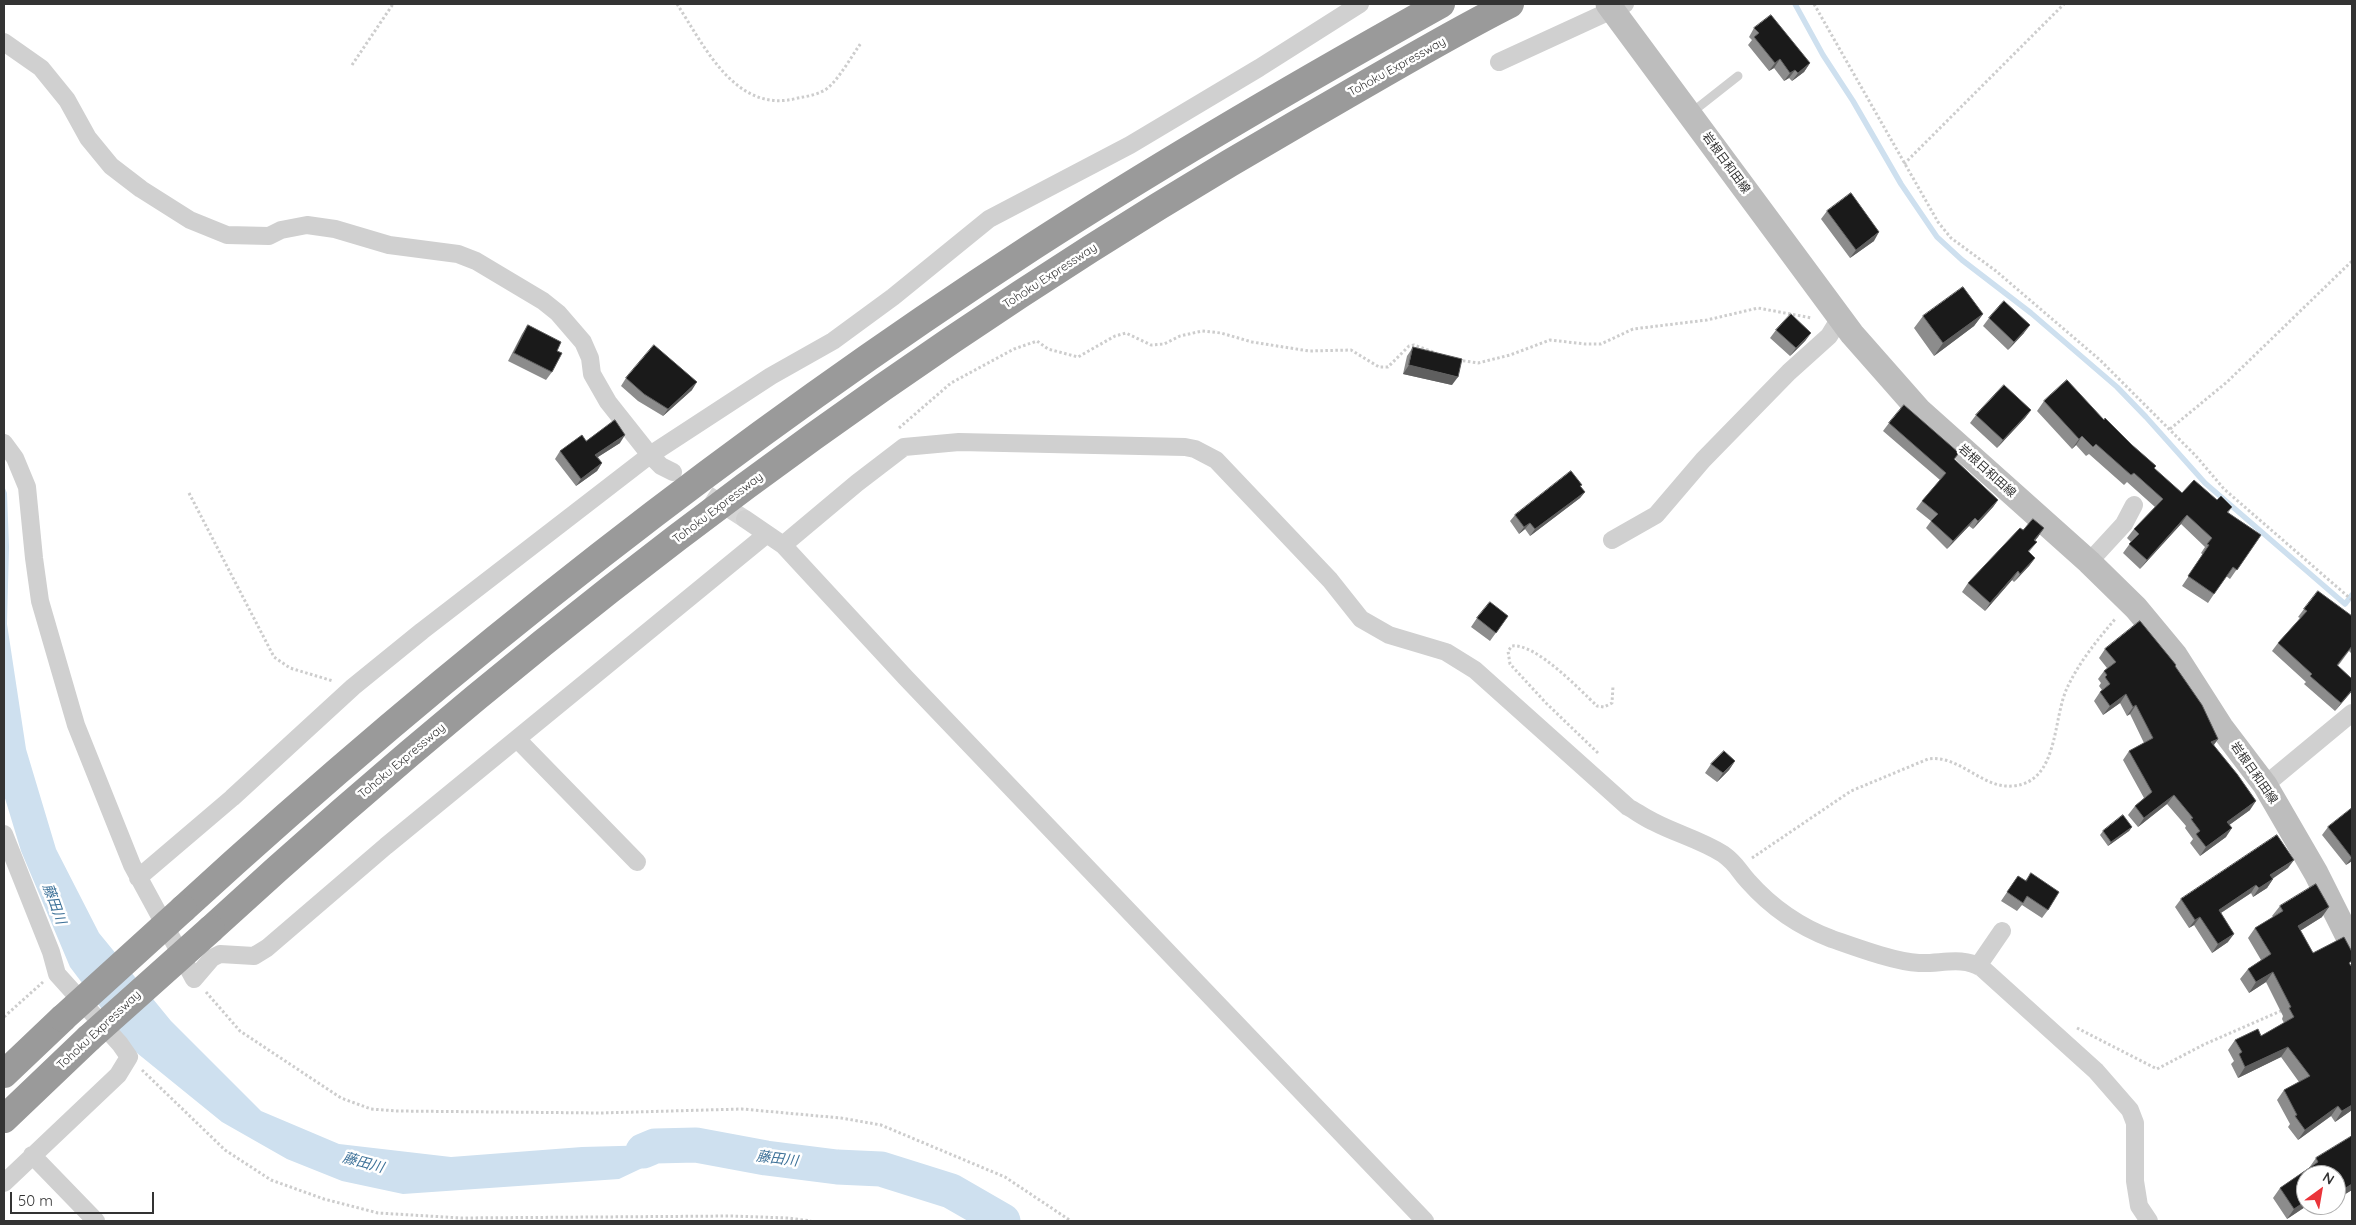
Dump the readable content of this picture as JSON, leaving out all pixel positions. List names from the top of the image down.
{
  "streets": {
    "highway": ["Tohoku Expressway"],
    "main road": ["岩根日和田線"]
  },
  "water": ["藤田川"],
  "scale_bar": "50 m",
  "north": "top right"
}
